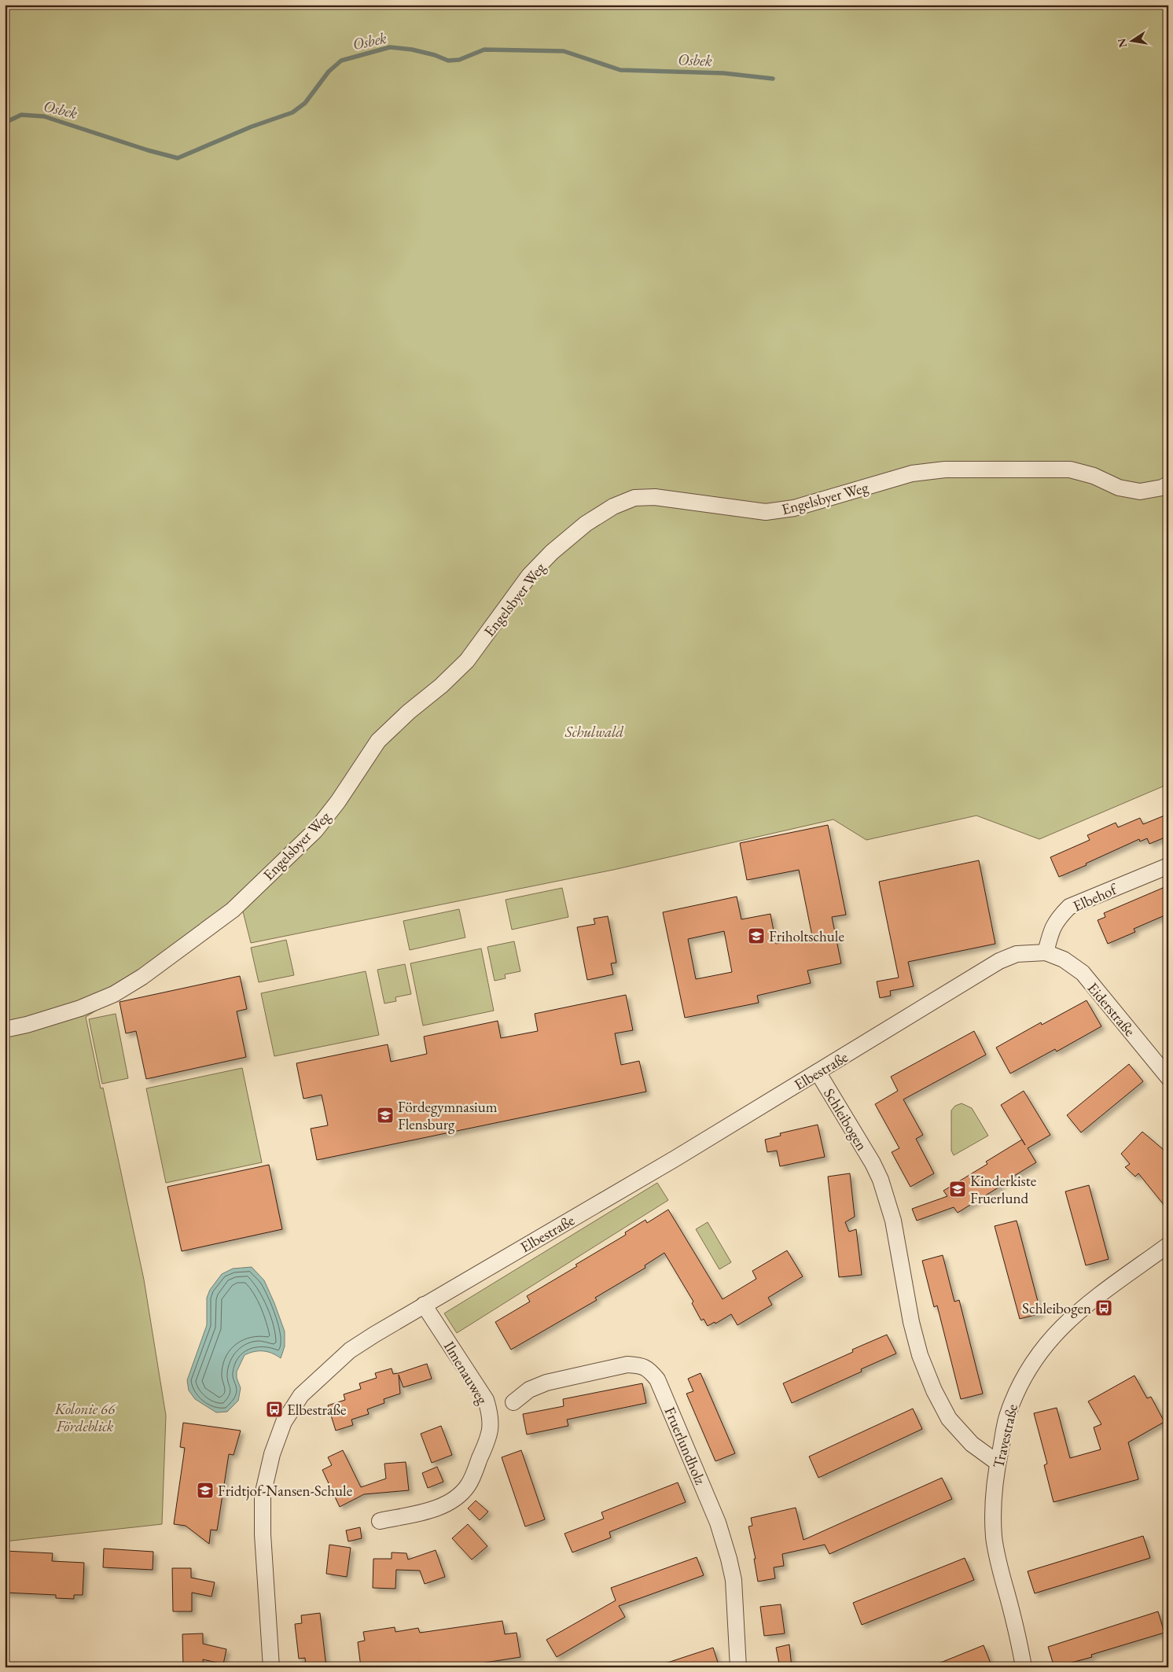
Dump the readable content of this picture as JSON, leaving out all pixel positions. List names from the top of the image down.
{
  "streets": {
    "street": [
      "Engelsbyer Weg",
      "Elbehof",
      "Eiderstraße",
      "Elbestraße",
      "Schleibogen",
      "Ilmenauweg",
      "Travestraße",
      "Fruerlundholz"
    ]
  },
  "crossings": [
    ["Elbehof", "Eiderstraße"],
    ["Elbehof", "Elbestraße"],
    ["Eiderstraße", "Elbestraße"],
    ["Elbestraße", "Schleibogen"],
    ["Elbestraße", "Ilmenauweg"],
    ["Schleibogen", "Travestraße"]
  ],
  "water": ["Osbek"],
  "parks": ["Schulwald", "Kolonie 66 Fördeblick"],
  "places": {
    "school or university": [
      "Friholtschule",
      "Fördegymnasium Flensburg",
      "Kinderkiste Fruerlund",
      "Fridtjof-Nansen-Schule"
    ],
    "bus stop": ["Schleibogen", "Elbestraße"]
  },
  "north": "left"
}
